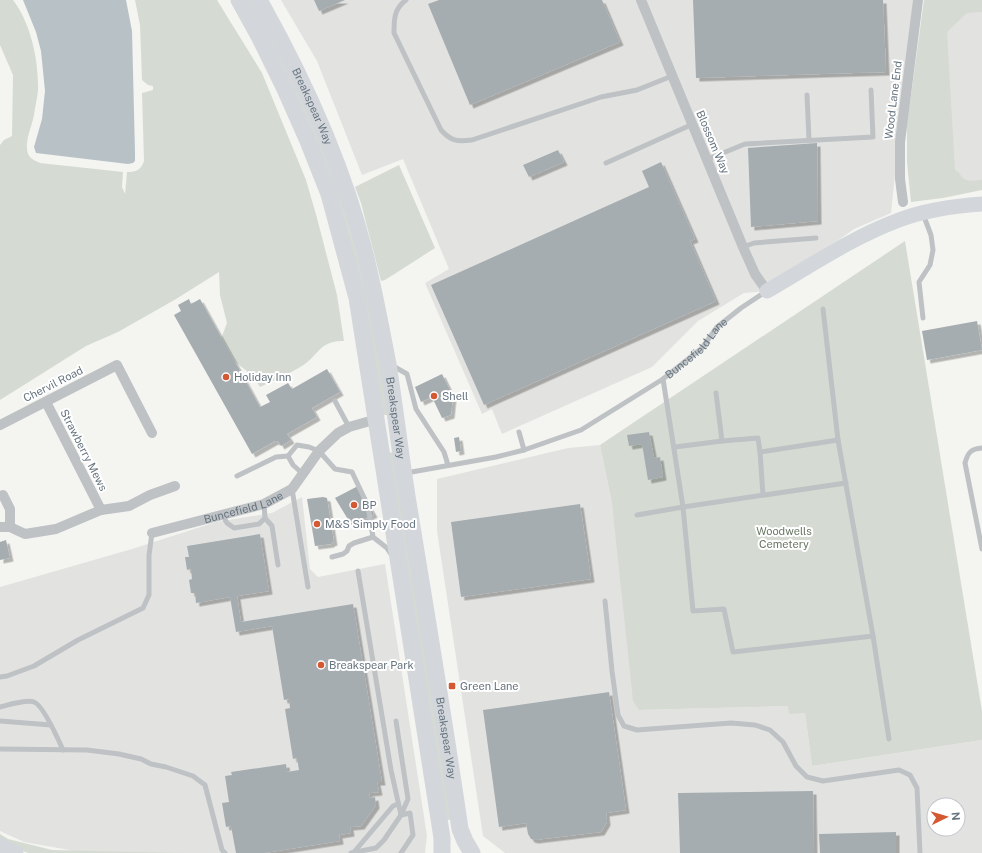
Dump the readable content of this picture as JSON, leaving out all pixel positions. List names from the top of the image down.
{
  "streets": {
    "main road": ["Breakspear Way"],
    "street": [
      "Wood Lane End",
      "Blossom Way",
      "Buncefield Lane",
      "Chervil Road",
      "Strawberry Mews"
    ]
  },
  "crossings": [
    ["Breakspear Way", "Buncefield Lane"],
    ["Blossom Way", "Buncefield Lane"],
    ["Chervil Road", "Strawberry Mews"]
  ],
  "parks": ["Woodwells Cemetery"],
  "places": {
    "other": [
      "Holiday Inn",
      "Shell",
      "BP",
      "M&S Simply Food",
      "Breakspear Park"
    ],
    "transit": ["Green Lane"]
  },
  "north": "right"
}
